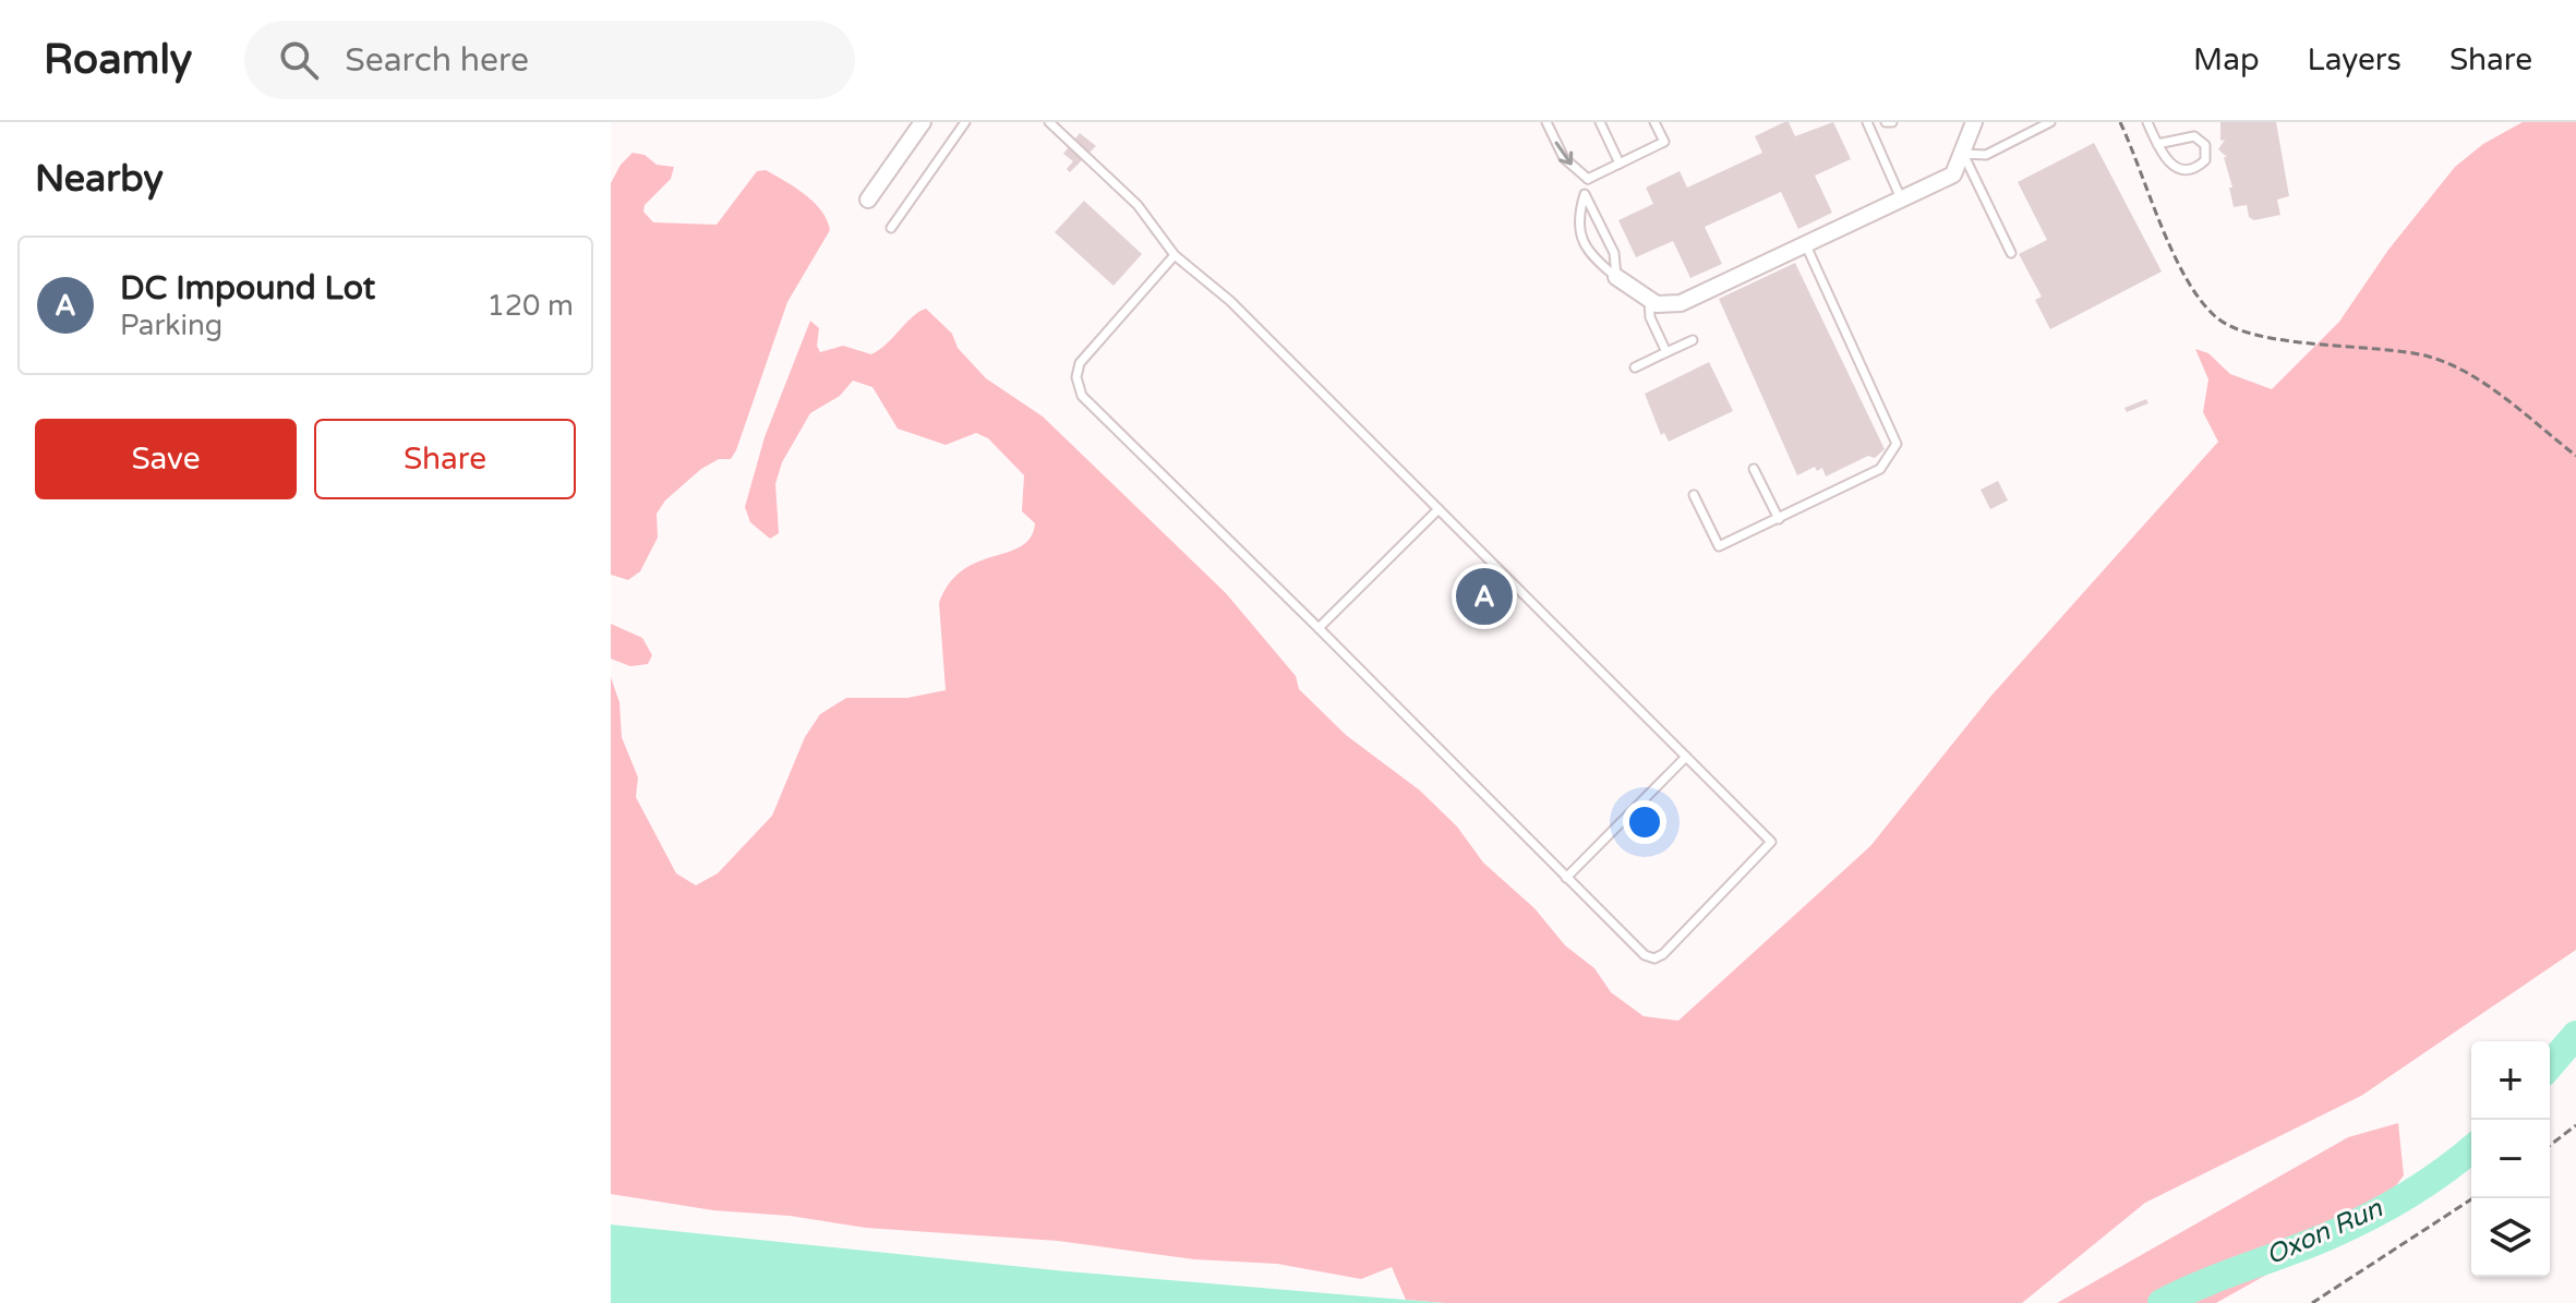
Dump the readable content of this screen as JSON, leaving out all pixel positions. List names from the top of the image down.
{
  "water": ["Oxon Run"],
  "page": {
    "header": "Roamly",
    "search": "Search here",
    "nav": ["Map", "Layers", "Share"],
    "heading": "Nearby",
    "list": [
      {
        "mark": "A",
        "name": "DC Impound Lot",
        "note": "Parking",
        "value": "120 m"
      }
    ],
    "buttons": ["Save", "Share"],
    "pins": "A",
    "map_buttons": ["+", "−"]
  }
}
